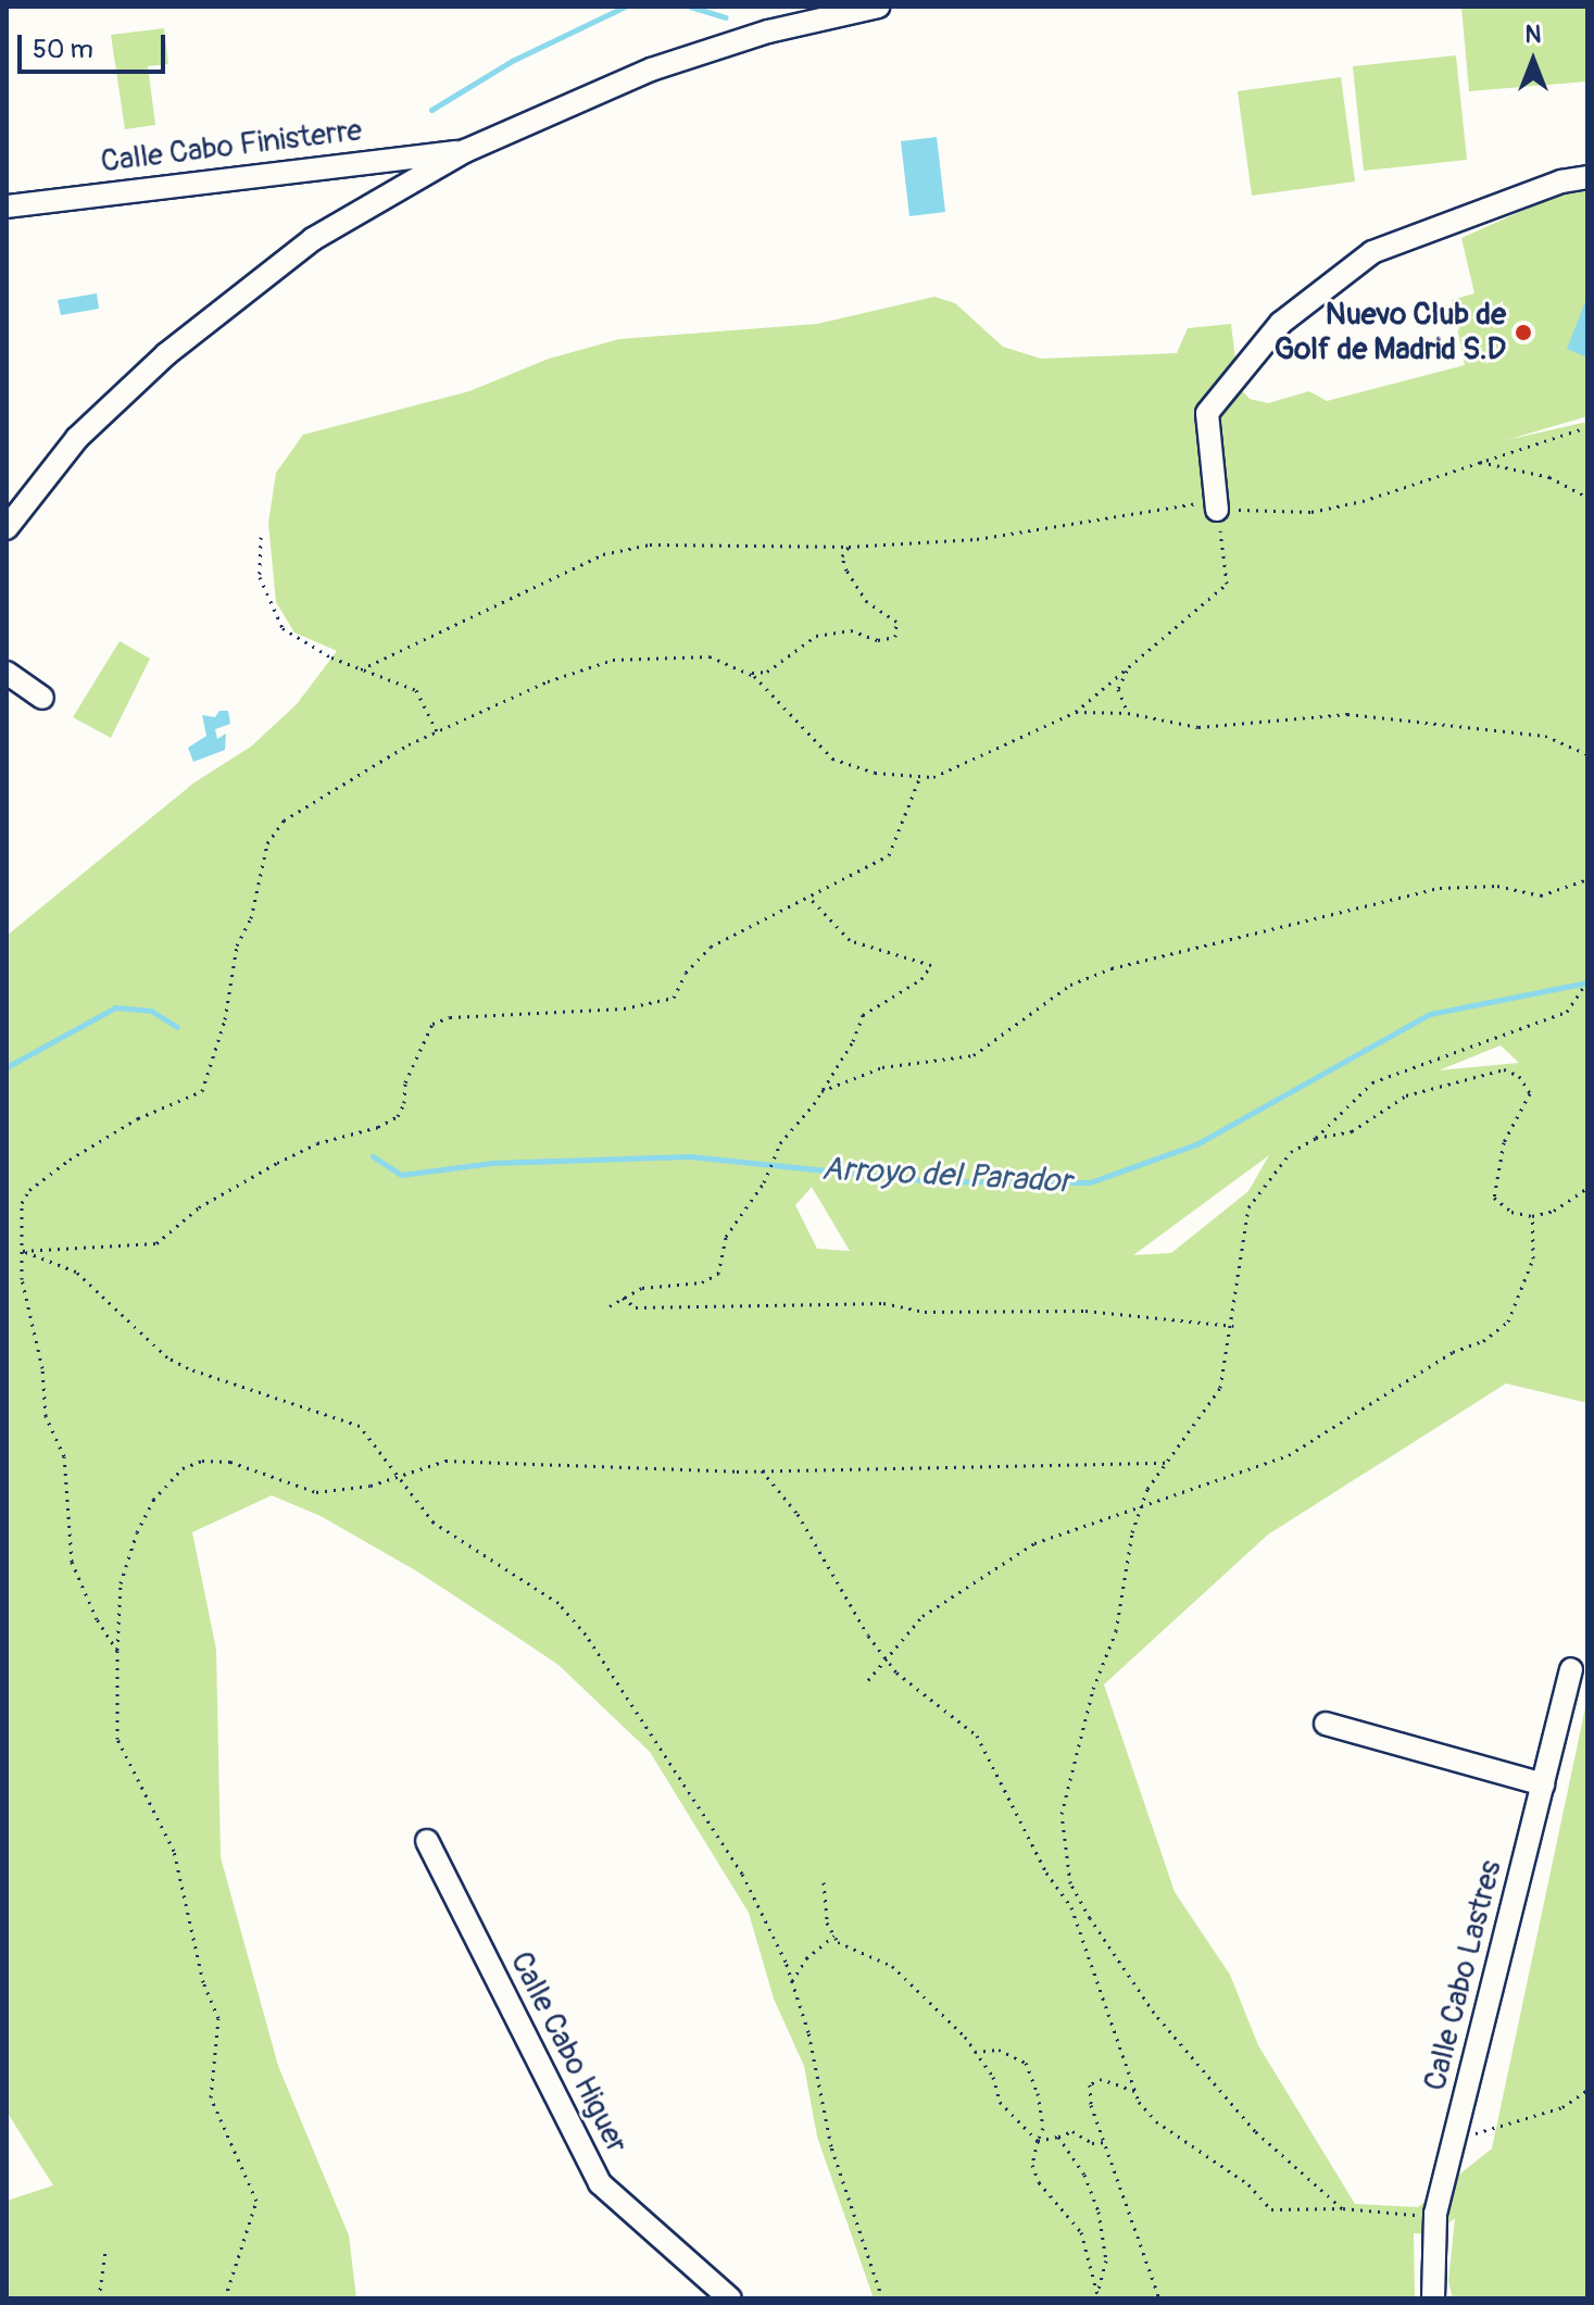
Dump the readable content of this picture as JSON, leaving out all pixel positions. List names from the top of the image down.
{
  "streets": {
    "street": ["Calle Cabo Finisterre", "Calle Cabo Lastres", "Calle Cabo Higuer"]
  },
  "water": ["Arroyo del Parador"],
  "places": ["Nuevo Club de Golf de Madrid S.D"],
  "scale_bar": "50 m",
  "north": "top"
}
